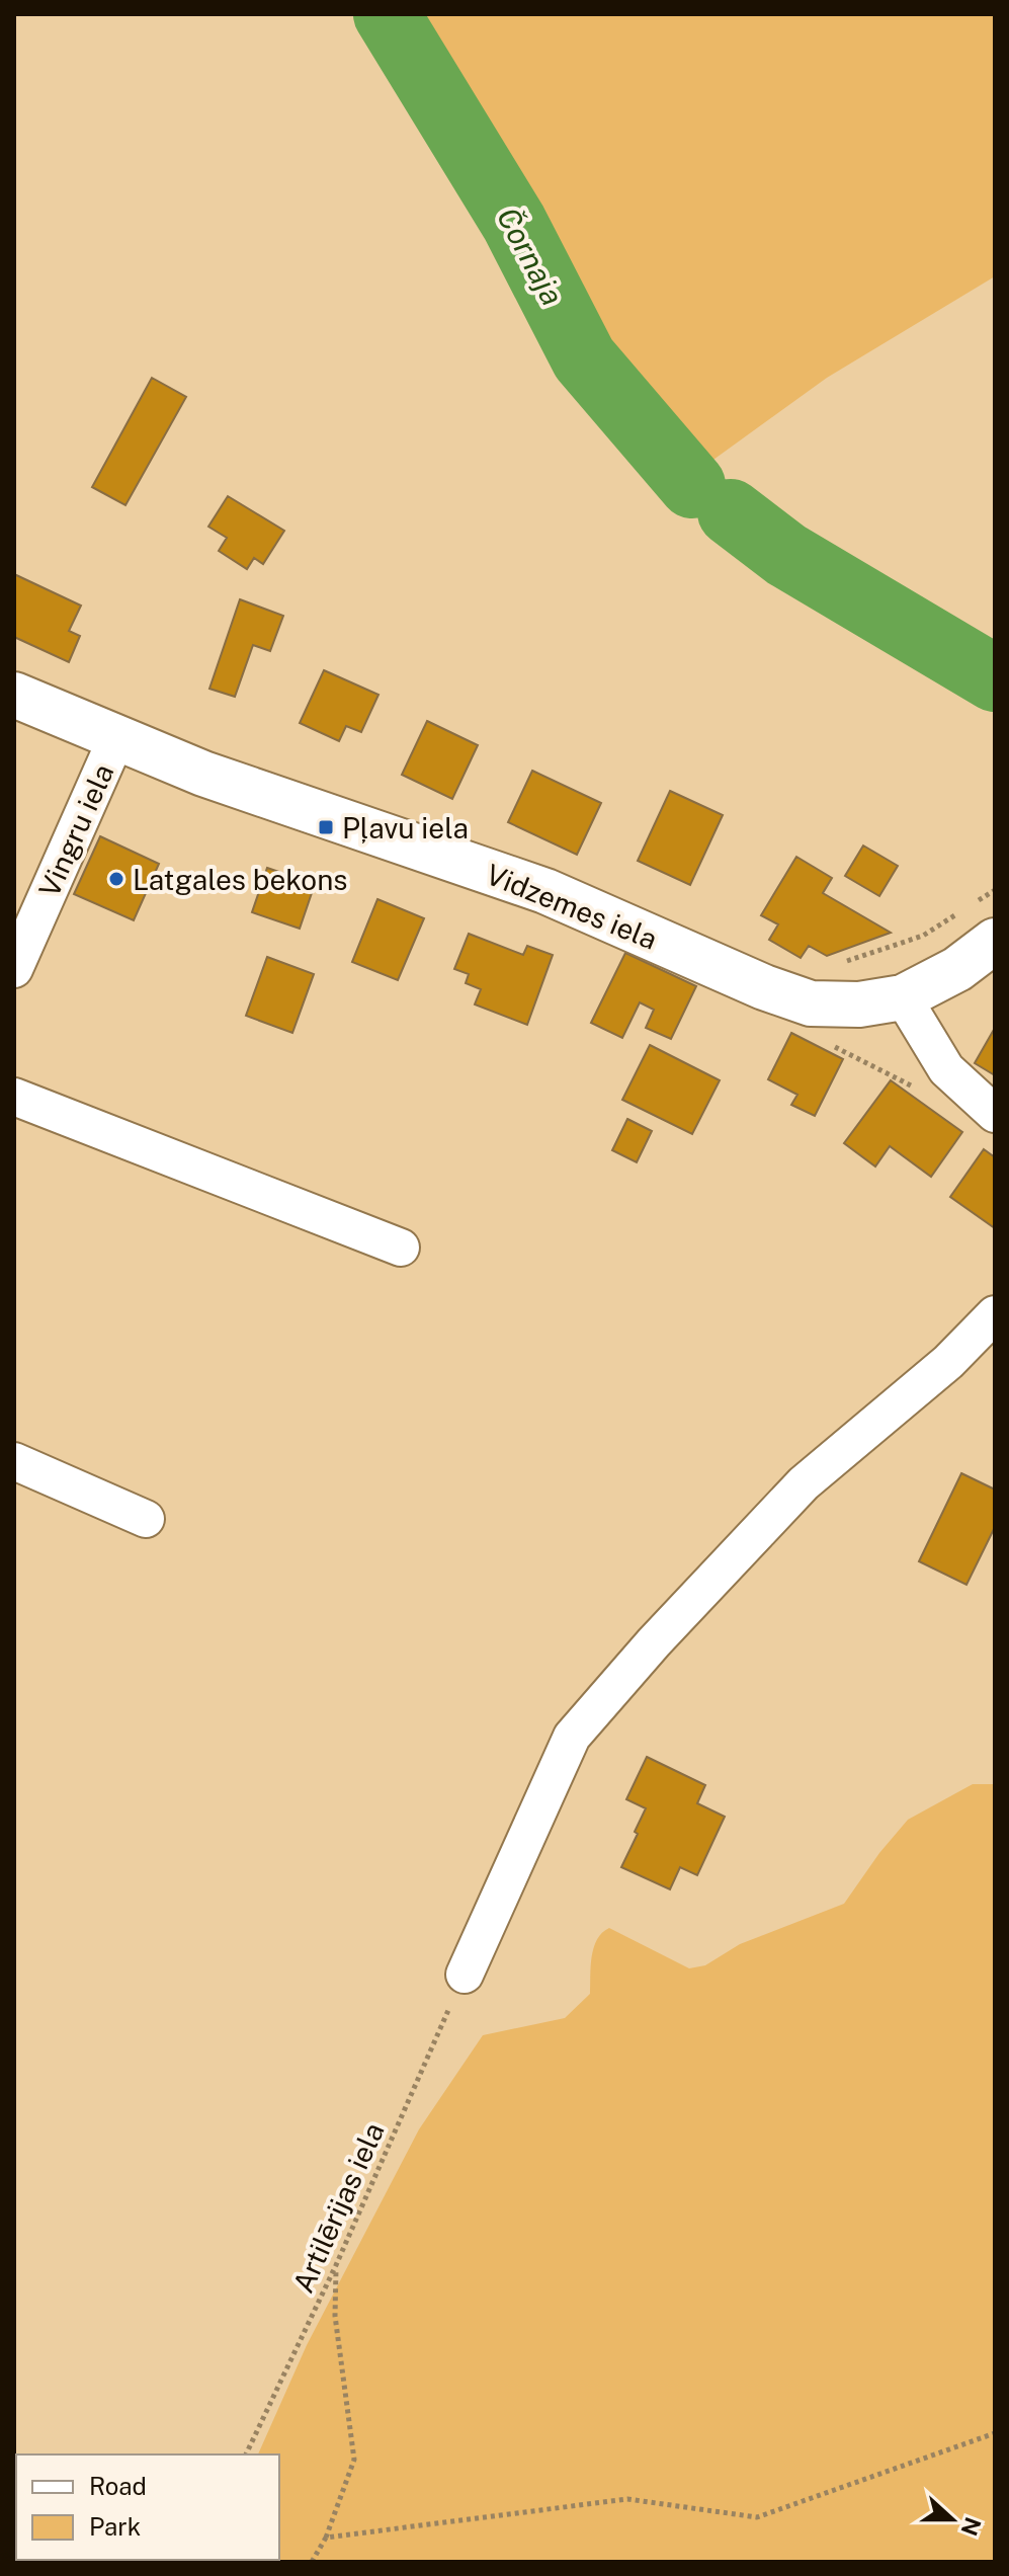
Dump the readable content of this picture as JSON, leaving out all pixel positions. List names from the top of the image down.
{
  "streets": {
    "street": ["Vingru iela", "Vidzemes iela"],
    "path": ["Artilērijas iela"]
  },
  "crossings": [
    ["Vingru iela", "Vidzemes iela"]
  ],
  "water": ["Čornaja"],
  "places": {
    "transit": ["Pļavu iela"],
    "other": ["Latgales bekons"]
  },
  "legend": ["Road", "Park"],
  "north": "right"
}
